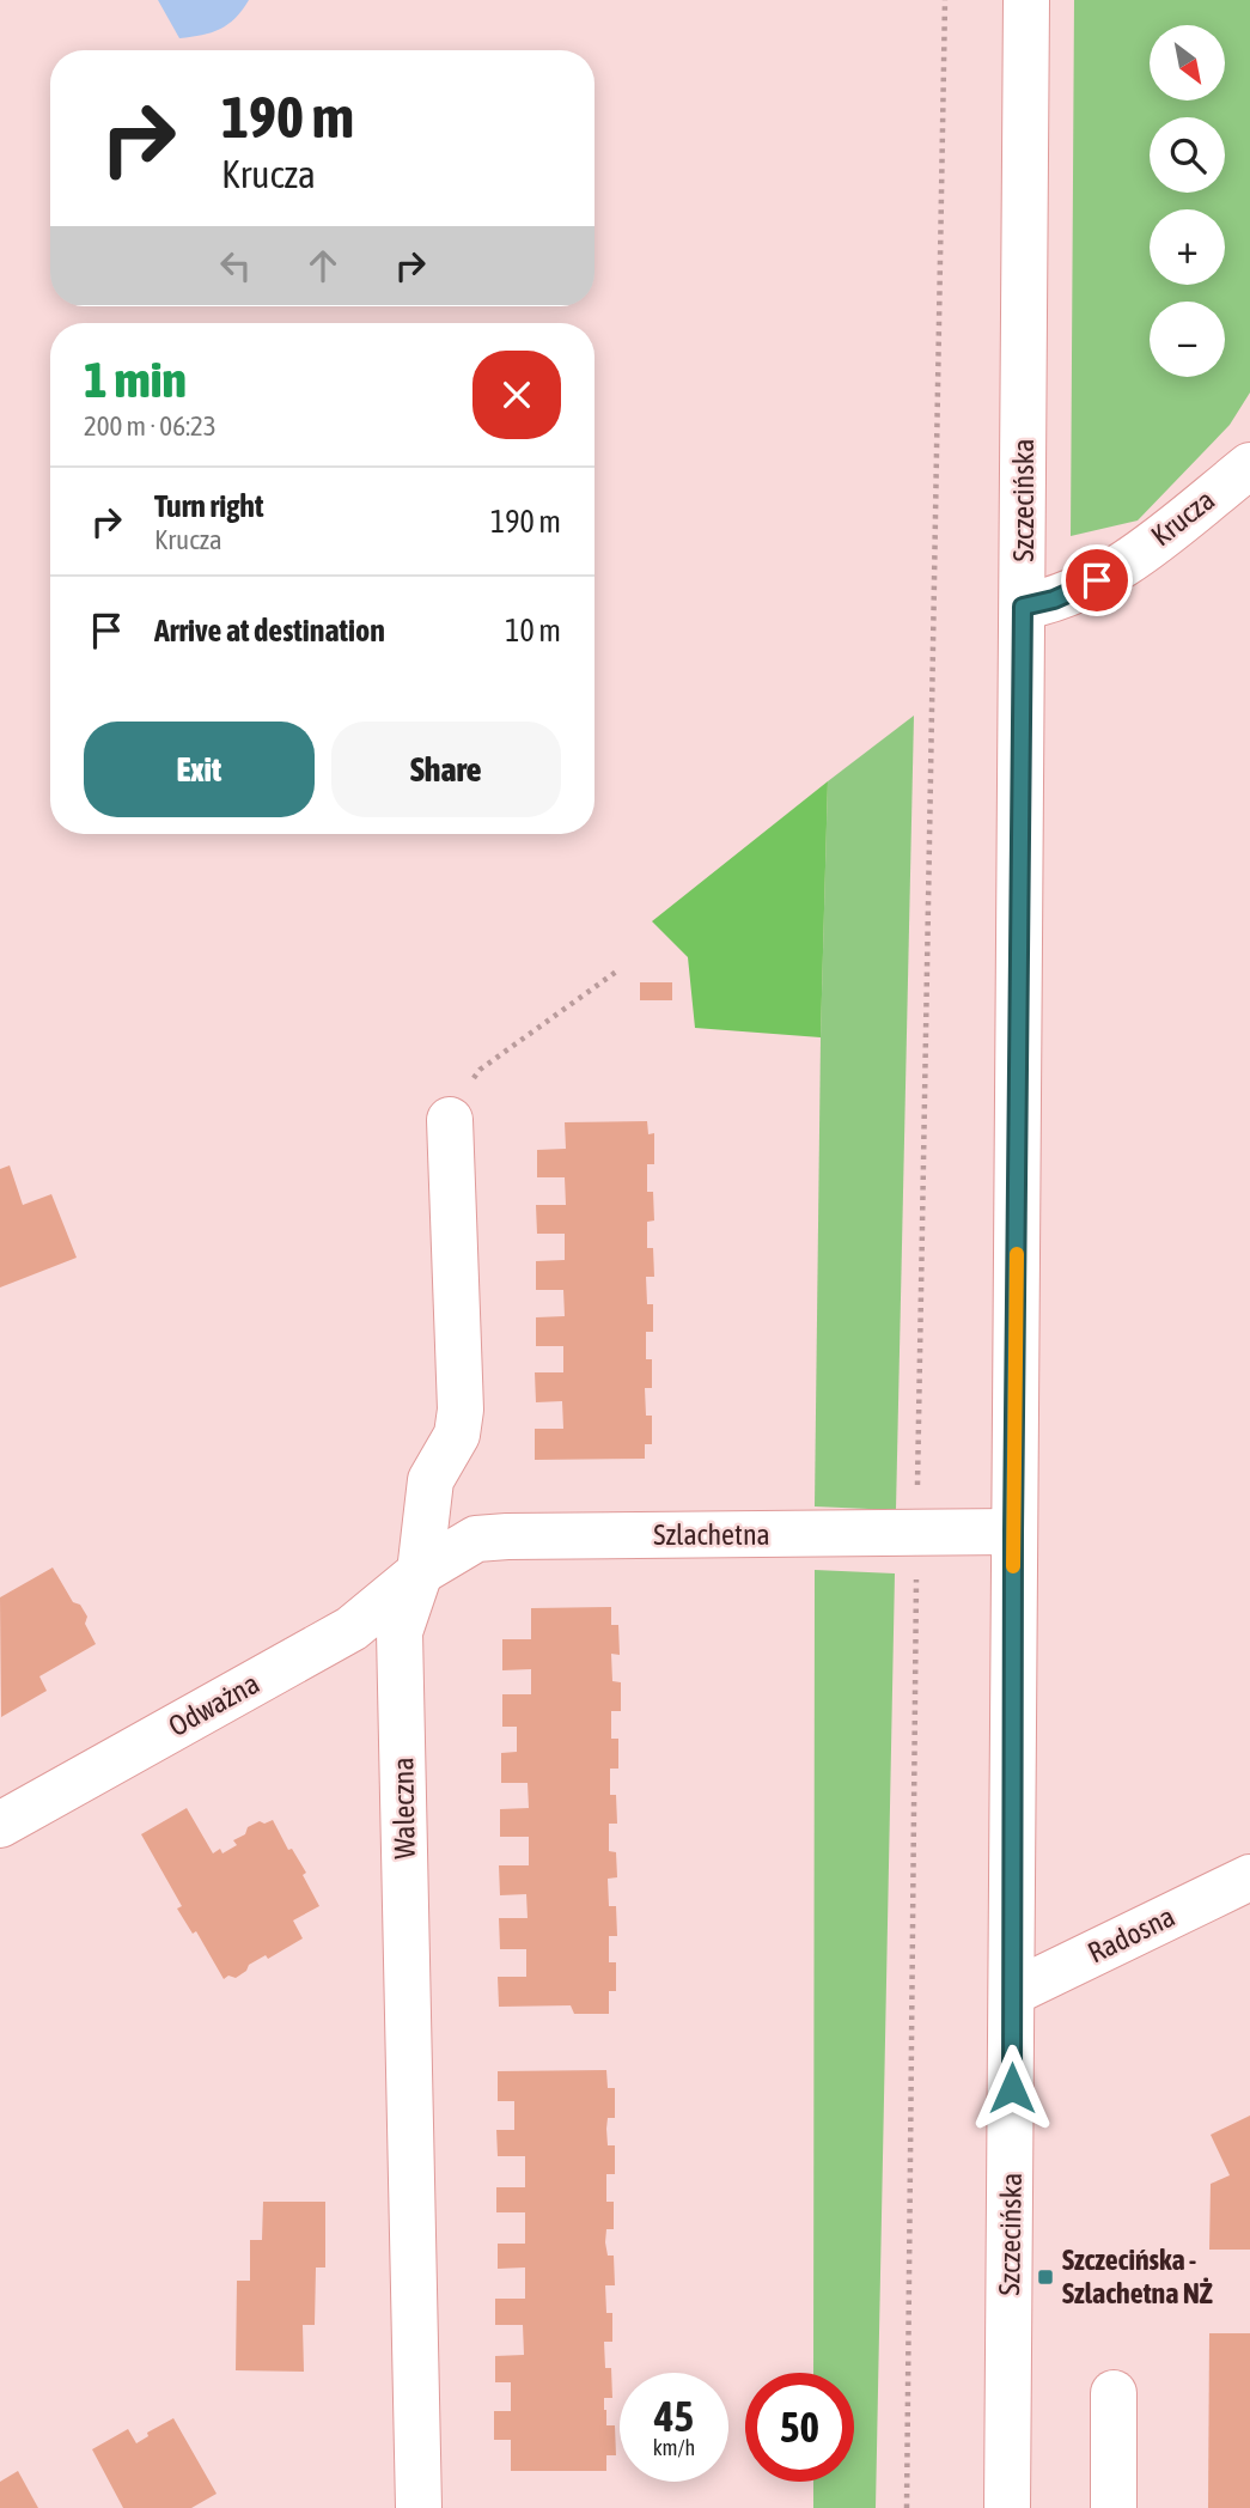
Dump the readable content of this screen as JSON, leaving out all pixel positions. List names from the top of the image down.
{
  "streets": {
    "street": [
      "Szczecińska",
      "Krucza",
      "Szlachetna",
      "Odważna",
      "Waleczna",
      "Radosna"
    ]
  },
  "crossings": [
    ["Szczecińska", "Krucza"],
    ["Szczecińska", "Szlachetna"],
    ["Szczecińska", "Radosna"],
    ["Szlachetna", "Odważna"],
    ["Szlachetna", "Waleczna"],
    ["Odważna", "Waleczna"]
  ],
  "places": {
    "transit": ["Szczecińska - Szlachetna NŻ"]
  },
  "north": "bottom right",
  "page": {
    "map_buttons": ["+", "−"],
    "turn": ["190 m", "Krucza"],
    "heading": ["1 min", "200 m · 06:23"],
    "list": [
      {
        "name": "Turn right",
        "note": "Krucza",
        "value": "190 m"
      },
      {
        "name": "Arrive at destination",
        "value": "10 m"
      }
    ],
    "buttons": ["Exit", "Share"],
    "speed": "45 km/h",
    "limit": "50"
  }
}
